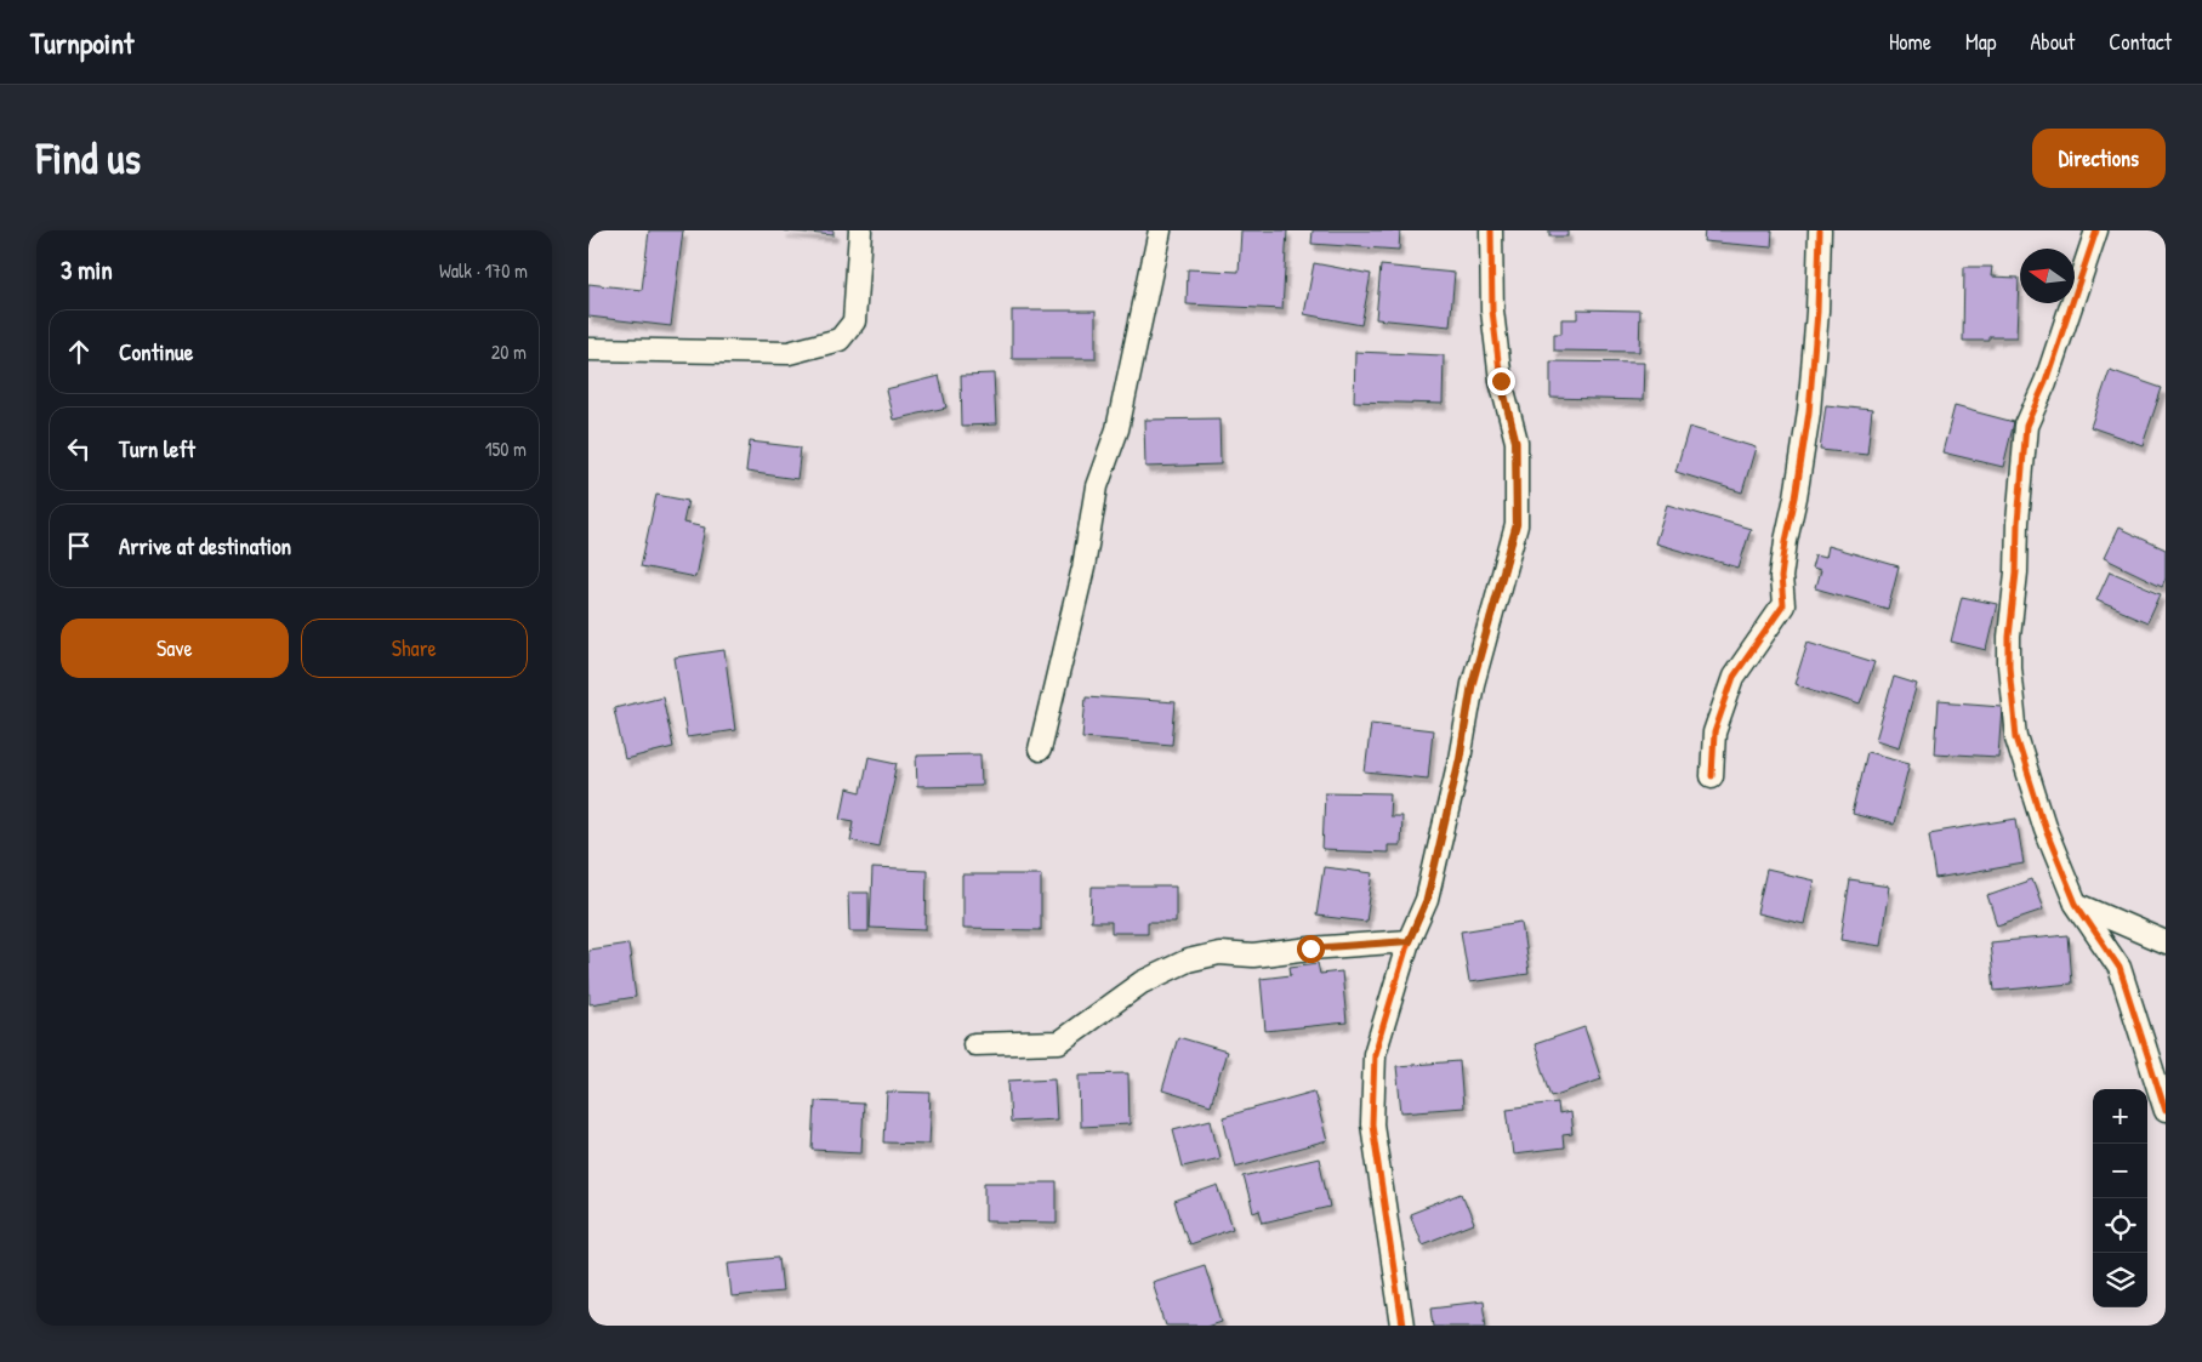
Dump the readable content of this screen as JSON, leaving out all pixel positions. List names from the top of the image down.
{
  "north": "left",
  "page": {
    "header": "Turnpoint",
    "nav": [
      "Home",
      "Map",
      "About",
      "Contact"
    ],
    "buttons": [
      "Directions",
      ["Save", "Share"]
    ],
    "title": "Find us",
    "heading": ["3 min", "Walk · 170 m"],
    "list": [
      ["Continue", "20 m"],
      ["Turn left", "150 m"],
      "Arrive at destination"
    ],
    "map_buttons": ["+", "−"]
  }
}
